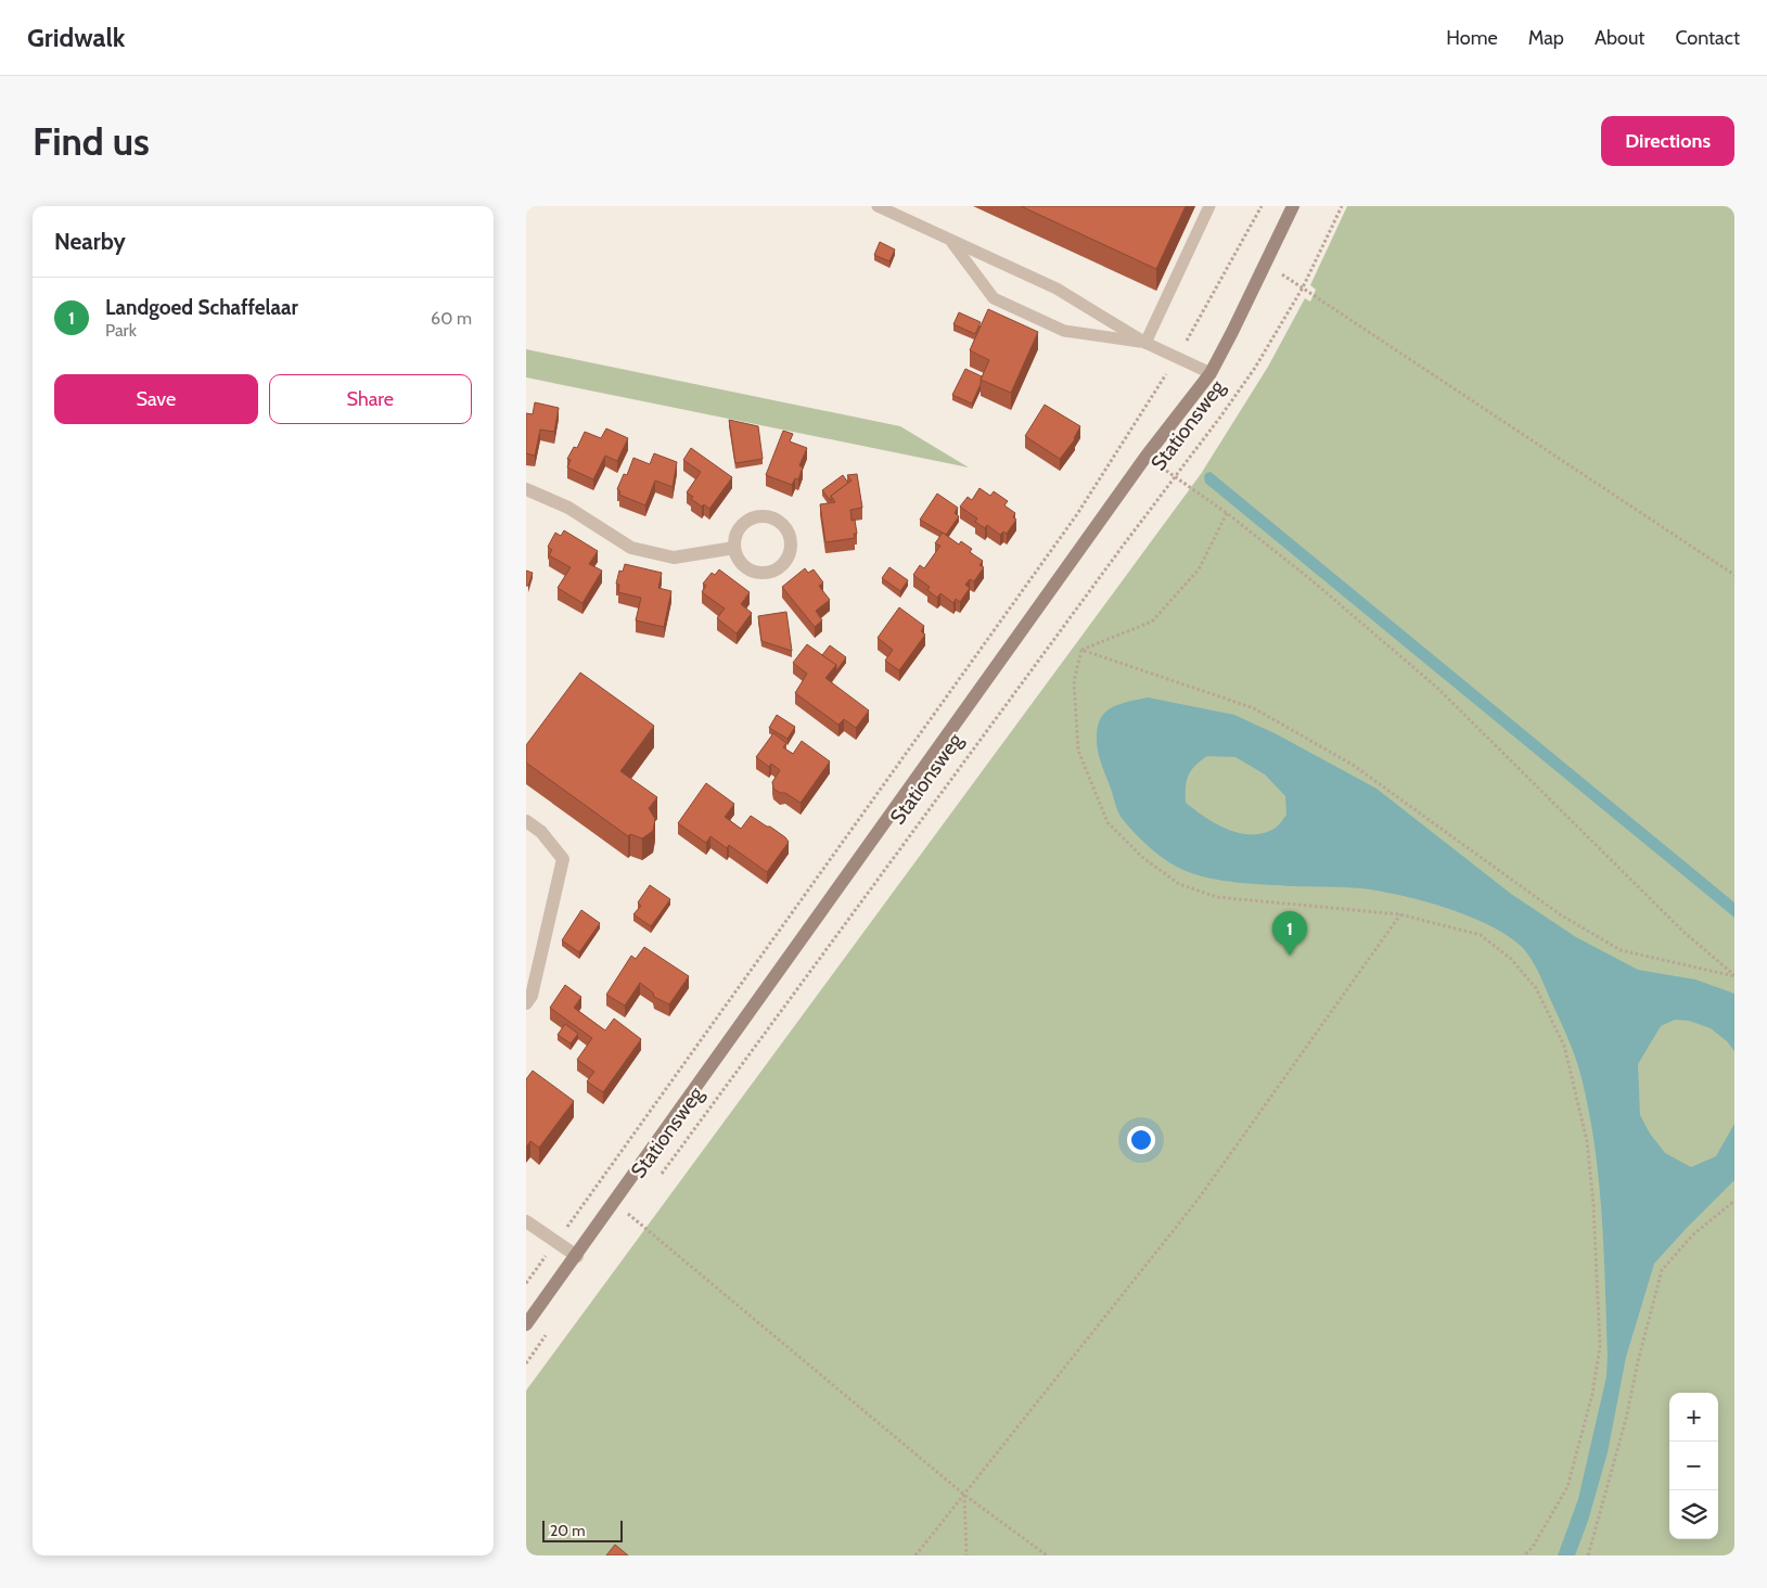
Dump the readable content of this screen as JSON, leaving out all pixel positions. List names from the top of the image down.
{
  "streets": {
    "main road": ["Stationsweg"]
  },
  "scale_bar": "20 m",
  "page": {
    "header": "Gridwalk",
    "nav": [
      "Home",
      "Map",
      "About",
      "Contact"
    ],
    "buttons": [
      "Directions",
      ["Save", "Share"]
    ],
    "title": "Find us",
    "heading": "Nearby",
    "list": [
      {
        "mark": "1",
        "name": "Landgoed Schaffelaar",
        "note": "Park",
        "value": "60 m"
      }
    ],
    "pins": "1",
    "map_buttons": ["+", "−"],
    "scale": "20 m"
  }
}
